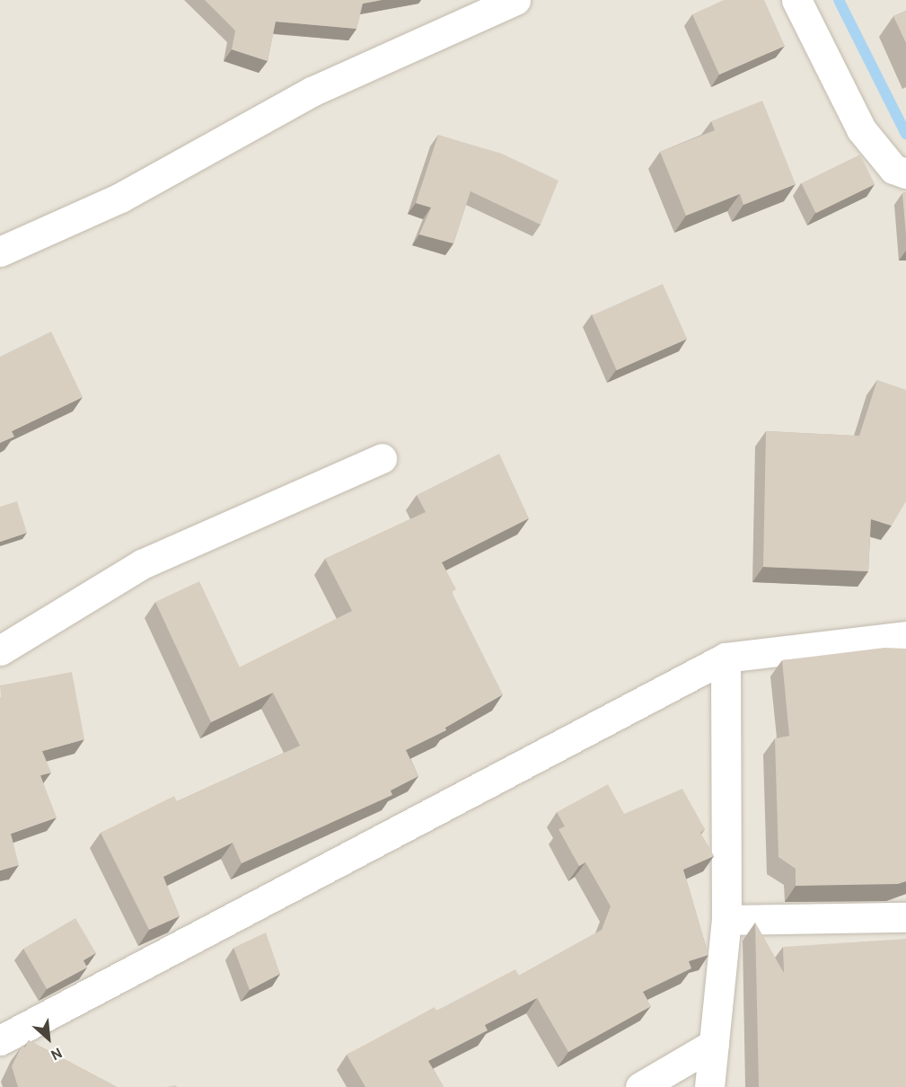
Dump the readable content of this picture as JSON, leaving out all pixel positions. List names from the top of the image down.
{
  "north": "bottom right"
}
